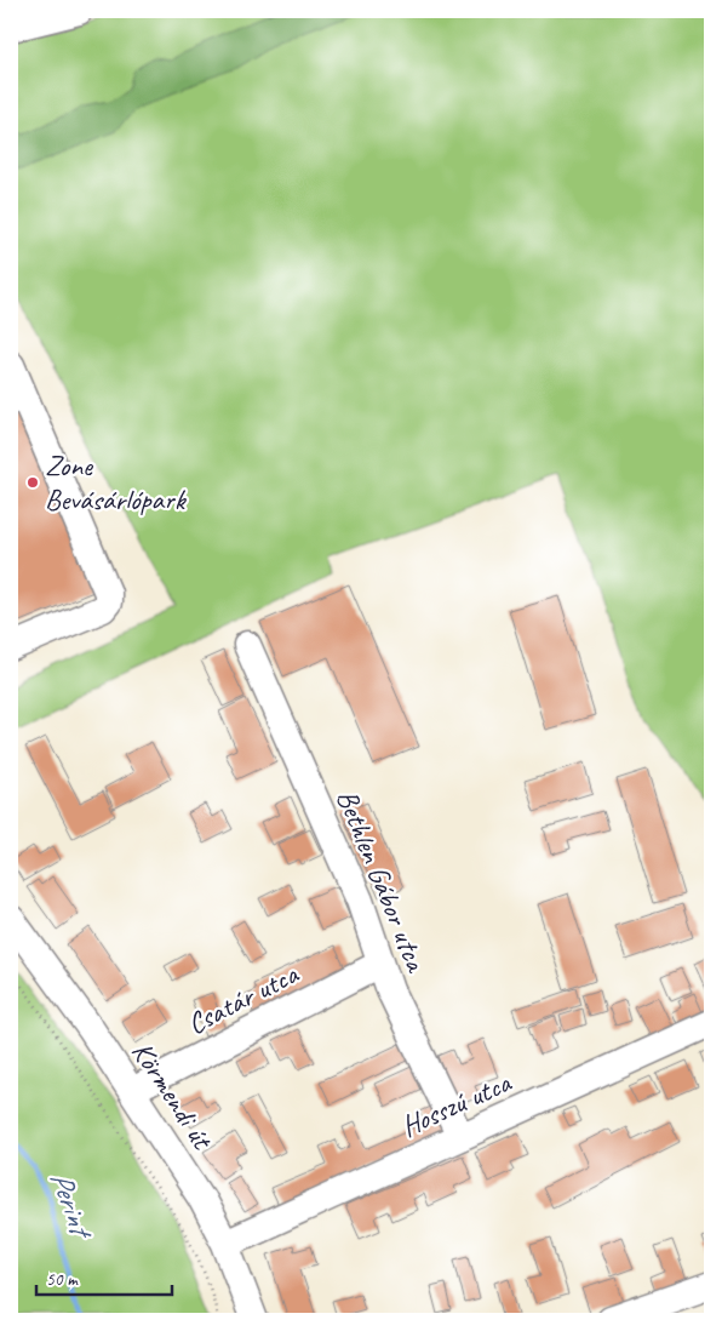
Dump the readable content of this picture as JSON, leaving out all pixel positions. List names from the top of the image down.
{
  "streets": {
    "street": [
      "Bethlen Gábor utca",
      "Csatár utca",
      "Körmendi út",
      "Hosszú utca"
    ]
  },
  "crossings": [
    ["Bethlen Gábor utca", "Csatár utca"],
    ["Bethlen Gábor utca", "Hosszú utca"],
    ["Csatár utca", "Körmendi út"],
    ["Körmendi út", "Hosszú utca"]
  ],
  "water": ["Perint"],
  "places": ["Zone Bevásárlópark"],
  "scale_bar": "50 m"
}
